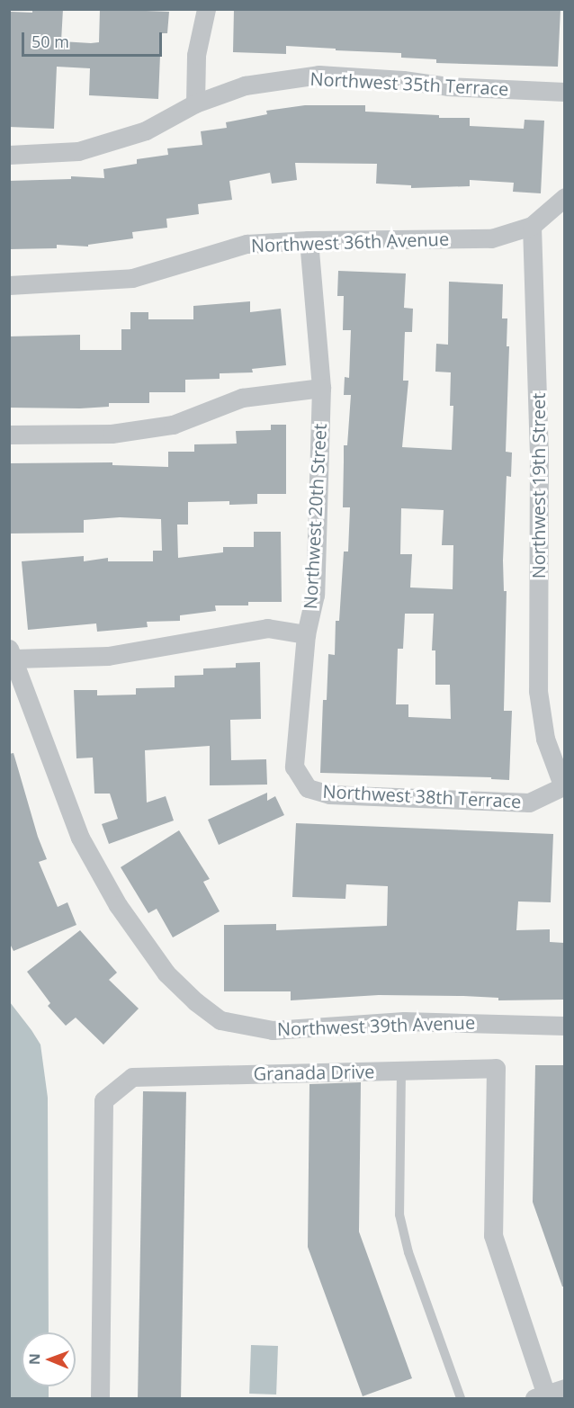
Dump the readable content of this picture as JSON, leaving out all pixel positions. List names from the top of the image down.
{
  "streets": {
    "street": [
      "Northwest 35th Terrace",
      "Northwest 36th Avenue",
      "Northwest 19th Street",
      "Northwest 20th Street",
      "Northwest 38th Terrace",
      "Northwest 39th Avenue",
      "Granada Drive"
    ]
  },
  "crossings": [
    ["Northwest 36th Avenue", "Northwest 19th Street"],
    ["Northwest 36th Avenue", "Northwest 20th Street"],
    ["Northwest 19th Street", "Northwest 38th Terrace"],
    ["Northwest 20th Street", "Northwest 38th Terrace"]
  ],
  "scale_bar": "50 m",
  "north": "left"
}
